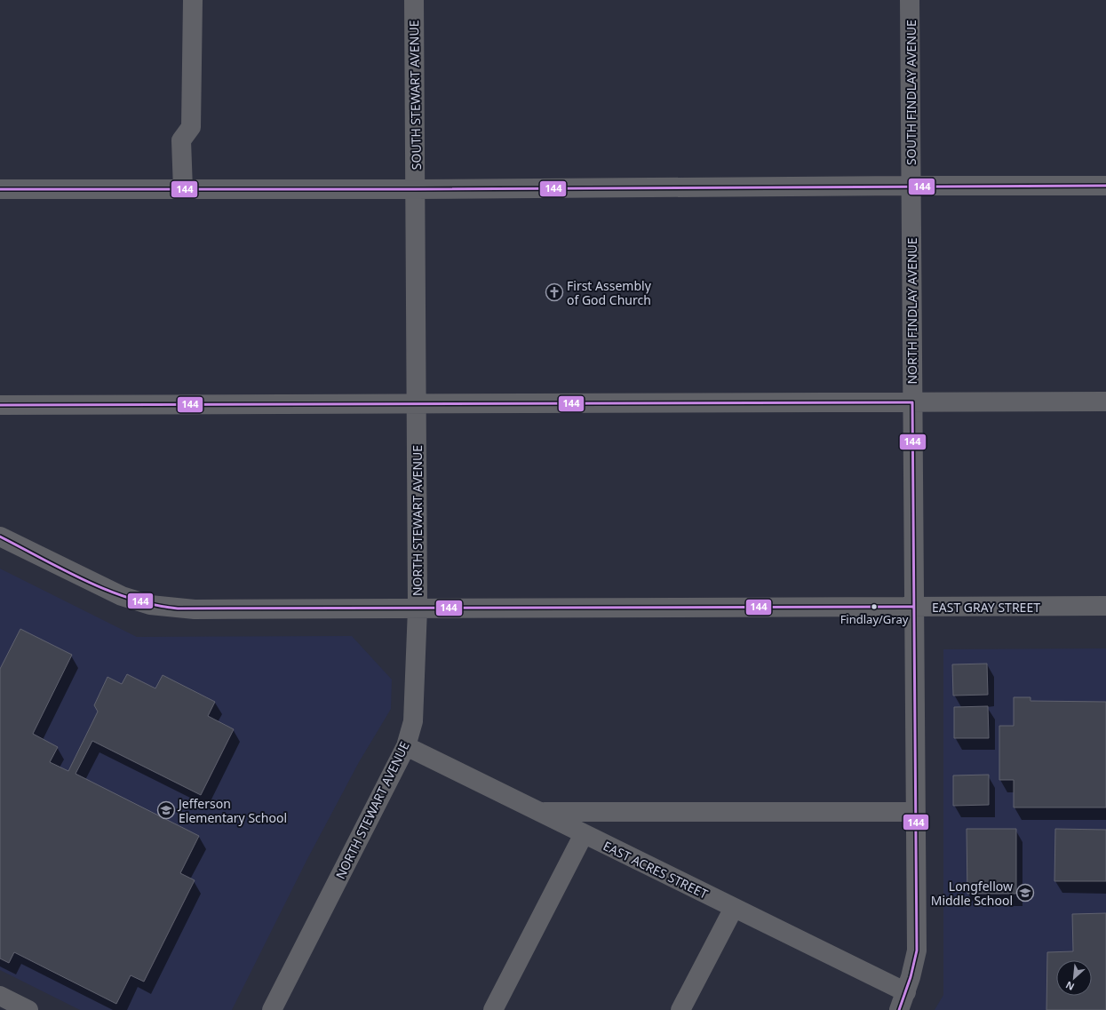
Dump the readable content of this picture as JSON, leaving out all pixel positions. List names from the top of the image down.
{
  "streets": {
    "street": [
      "SOUTH FINDLAY AVENUE",
      "SOUTH STEWART AVENUE",
      "NORTH FINDLAY AVENUE",
      "NORTH STEWART AVENUE",
      "EAST GRAY STREET",
      "EAST ACRES STREET"
    ]
  },
  "crossings": [
    ["SOUTH FINDLAY AVENUE", "NORTH FINDLAY AVENUE"],
    ["SOUTH STEWART AVENUE", "NORTH STEWART AVENUE"],
    ["NORTH FINDLAY AVENUE", "EAST GRAY STREET"],
    ["NORTH FINDLAY AVENUE", "EAST ACRES STREET"],
    ["NORTH STEWART AVENUE", "EAST GRAY STREET"],
    ["NORTH STEWART AVENUE", "EAST ACRES STREET"]
  ],
  "places": {
    "church": ["First Assembly of God Church"],
    "other": ["Findlay/Gray"],
    "school or university": ["Jefferson Elementary School", "Longfellow Middle School"]
  },
  "lines": ["transit line 144"],
  "north": "bottom left"
}
